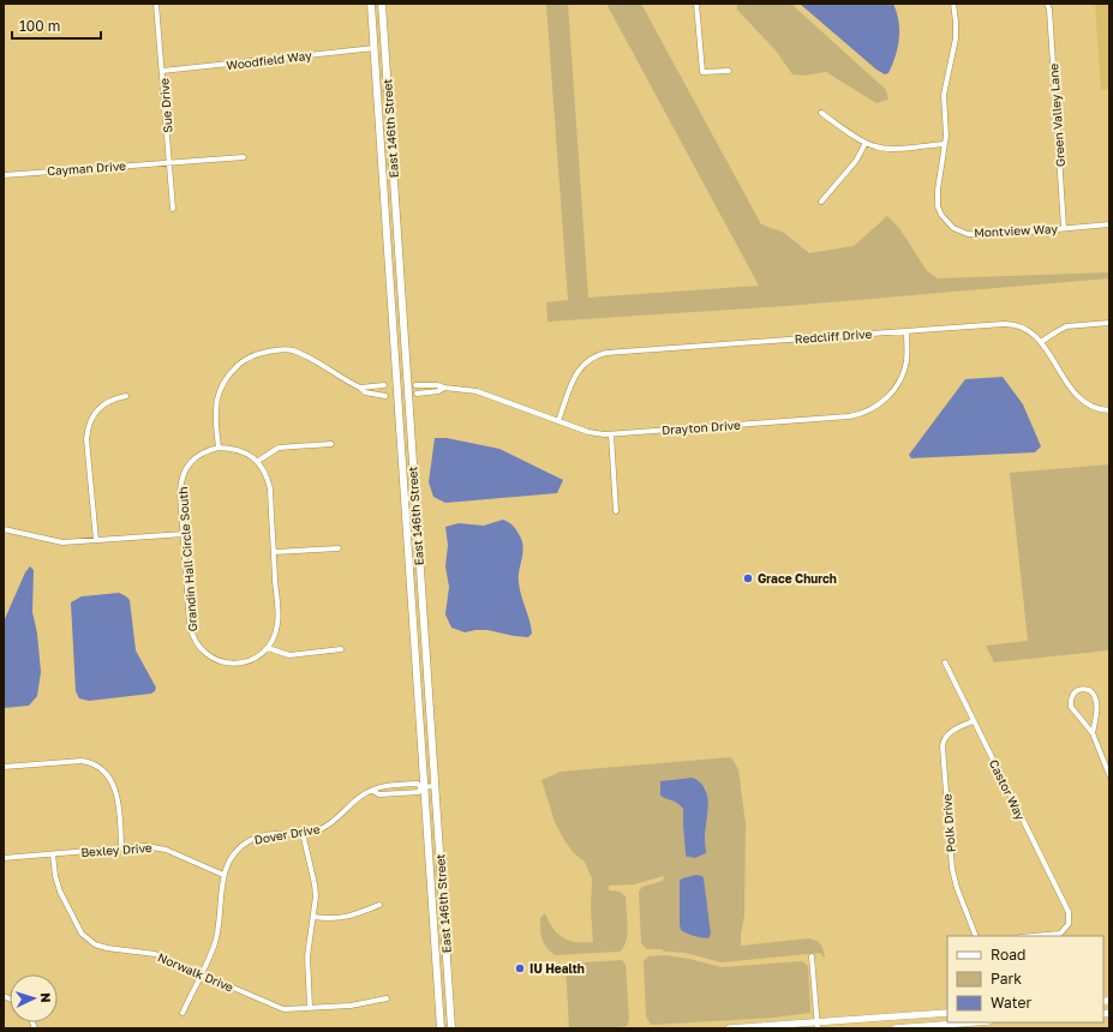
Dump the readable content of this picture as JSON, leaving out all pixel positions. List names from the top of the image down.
{
  "streets": {
    "main road": ["East 146th Street"],
    "street": [
      "Woodfield Way",
      "Sue Drive",
      "Green Valley Lane",
      "Cayman Drive",
      "Montview Way",
      "Redcliff Drive",
      "Drayton Drive",
      "Grandin Hall Circle South",
      "Castor Way",
      "Polk Drive",
      "Dover Drive",
      "Bexley Drive",
      "Norwalk Drive"
    ]
  },
  "crossings": [
    ["Woodfield Way", "Sue Drive"],
    ["Woodfield Way", "East 146th Street"],
    ["Sue Drive", "Cayman Drive"],
    ["Green Valley Lane", "Montview Way"],
    ["East 146th Street", "Dover Drive"],
    ["Redcliff Drive", "Drayton Drive"],
    ["Castor Way", "Polk Drive"],
    ["Dover Drive", "Bexley Drive"],
    ["Dover Drive", "Norwalk Drive"],
    ["Bexley Drive", "Norwalk Drive"]
  ],
  "places": ["Grace Church", "IU Health"],
  "legend": ["Road", "Park", "Water"],
  "scale_bar": "100 m",
  "north": "right"
}
